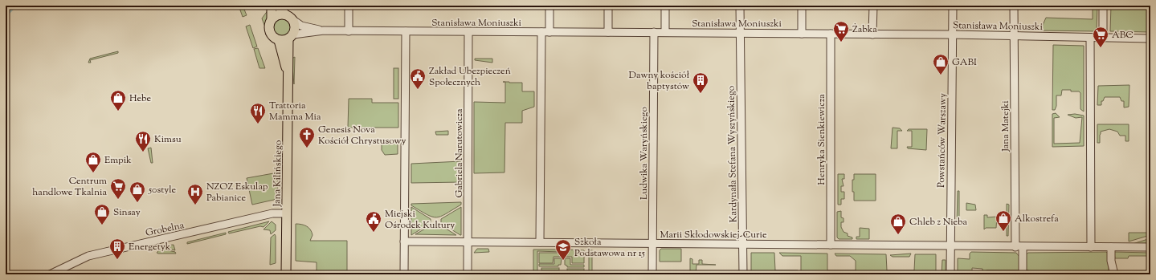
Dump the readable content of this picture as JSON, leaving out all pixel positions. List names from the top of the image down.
{
  "streets": {
    "main road": ["Jana Kilińskiego"],
    "street": [
      "Stanisława Moniuszki",
      "Jana Matejki",
      "Henryka Sienkiewicza",
      "Powstańców Warszawy",
      "Gabriela Narutowicza",
      "Ludwika Waryńskiego",
      "Kardynała Stefana Wyszyńskiego",
      "Grobelna",
      "Marii Skłodowskiej-Curie"
    ]
  },
  "crossings": [
    ["Stanisława Moniuszki", "Jana Matejki"],
    ["Stanisława Moniuszki", "Henryka Sienkiewicza"],
    ["Stanisława Moniuszki", "Powstańców Warszawy"],
    ["Stanisława Moniuszki", "Gabriela Narutowicza"],
    ["Stanisława Moniuszki", "Ludwika Waryńskiego"],
    ["Stanisława Moniuszki", "Kardynała Stefana Wyszyńskiego"],
    ["Stanisława Moniuszki", "Jana Kilińskiego"],
    ["Jana Matejki", "Marii Skłodowskiej-Curie"],
    ["Henryka Sienkiewicza", "Marii Skłodowskiej-Curie"],
    ["Powstańców Warszawy", "Marii Skłodowskiej-Curie"],
    ["Gabriela Narutowicza", "Marii Skłodowskiej-Curie"],
    ["Ludwika Waryńskiego", "Marii Skłodowskiej-Curie"],
    ["Kardynała Stefana Wyszyńskiego", "Marii Skłodowskiej-Curie"],
    ["Jana Kilińskiego", "Grobelna"]
  ],
  "places": {
    "supermarket": ["Żabka", "ABC", "Centrum handlowe Tkalnia"],
    "shop": [
      "GABI",
      "Hebe",
      "Empik",
      "50style",
      "Sinsay",
      "Alkostrefa",
      "Chleb z Nieba"
    ],
    "public building": ["Zakład Ubezpieczeń Społecznych", "Miejski Ośrodek Kultury"],
    "building": ["Dawny kościół baptystów", "Energetyk"],
    "restaurant": ["Trattoria Mamma Mia", "Kimsu"],
    "church": ["Genesis Nova Kościół Chrystusowy"],
    "hospital": ["NZOZ Eskulap Pabianice"],
    "school or university": ["Szkoła Podstawowa nr 15"]
  }
}
